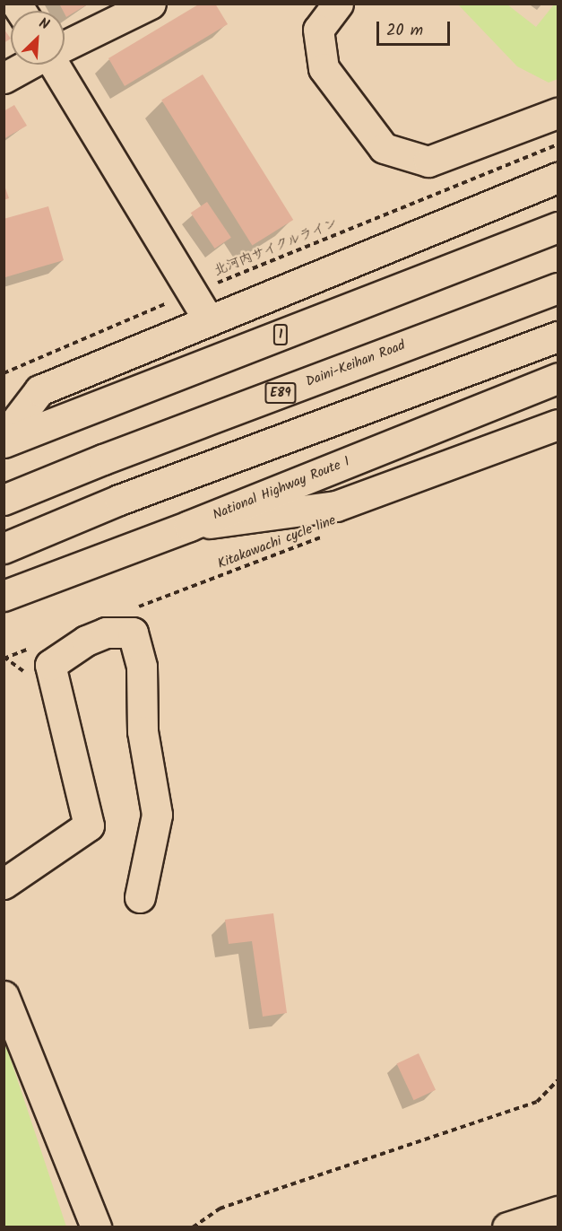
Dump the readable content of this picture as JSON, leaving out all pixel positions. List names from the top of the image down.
{
  "streets": {
    "main road": [
      "1",
      "Daini-Keihan Road",
      "E89",
      "National Highway Route 1"
    ],
    "path": ["北河内サイクルライン", "Kitakawachi cycle line"]
  },
  "scale_bar": "20 m",
  "north": "top right"
}
